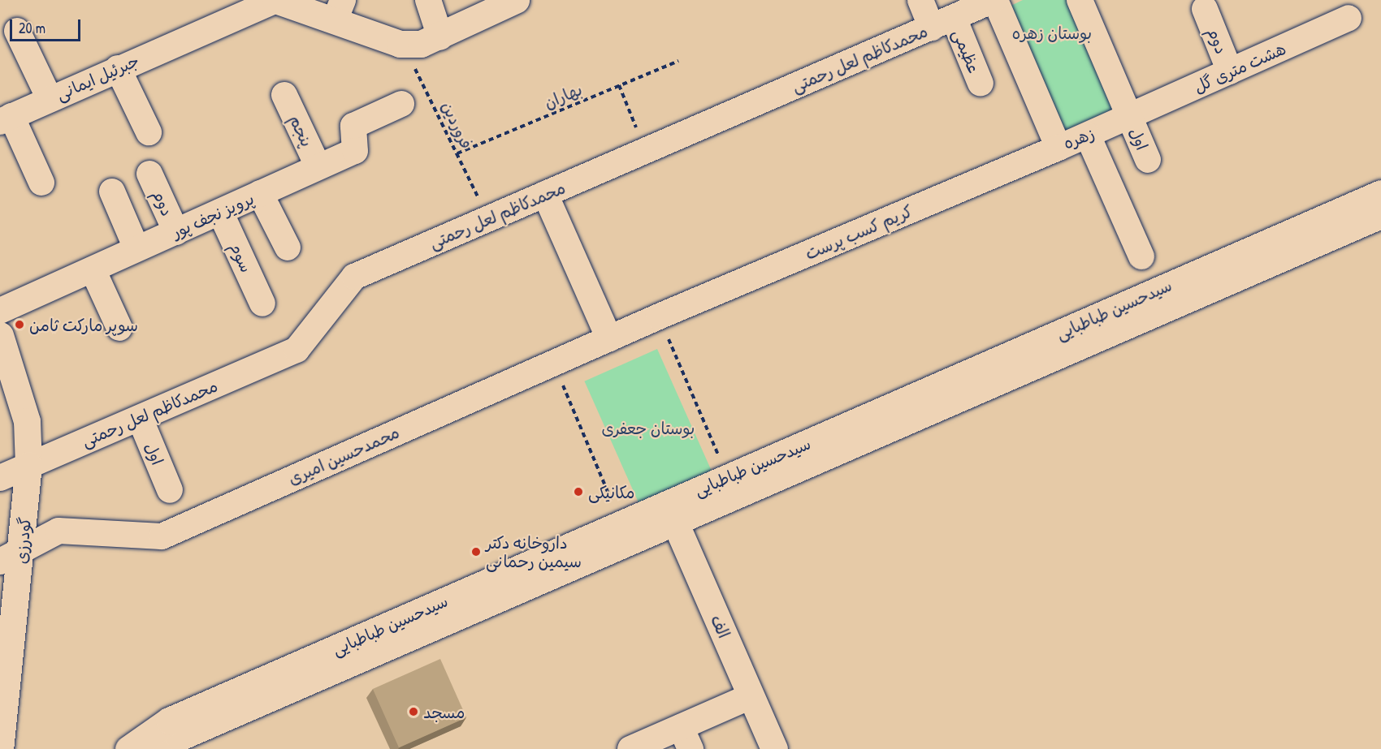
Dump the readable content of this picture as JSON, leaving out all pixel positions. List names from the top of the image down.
{
  "streets": {
    "street": [
      "دوم",
      "عظیمی",
      "محمدکاظم لعل رحمتی",
      "هشت متری گل",
      "جبرئیل ایمانی",
      "پنجم",
      "زهره",
      "اول",
      "پرویز نجف پور",
      "کریم کسب پرست",
      "سوم",
      "سیدحسین طباطبایی",
      "محمدحسین امیری",
      "گودرزی",
      "الف"
    ],
    "path": ["بهاران", "فروردین"]
  },
  "crossings": [
    ["دوم", "هشت متری گل"],
    ["دوم", "پرویز نجف پور"],
    ["عظیمی", "محمدکاظم لعل رحمتی"],
    ["محمدکاظم لعل رحمتی", "فروردین"],
    ["محمدکاظم لعل رحمتی", "زهره"],
    ["محمدکاظم لعل رحمتی", "اول"],
    ["محمدکاظم لعل رحمتی", "گودرزی"],
    ["هشت متری گل", "زهره"],
    ["هشت متری گل", "اول"],
    ["بهاران", "فروردین"],
    ["پنجم", "پرویز نجف پور"],
    ["زهره", "اول"],
    ["زهره", "کریم کسب پرست"],
    ["پرویز نجف پور", "سوم"],
    ["کریم کسب پرست", "محمدحسین امیری"],
    ["سیدحسین طباطبایی", "الف"],
    ["محمدحسین امیری", "گودرزی"]
  ],
  "parks": ["بوستان زهره", "بوستان جعفری"],
  "places": [
    "سوپر مارکت ثامن",
    "مکانیکی",
    "داروخانه دکتر سیمین رحمانی",
    "مسجد"
  ],
  "scale_bar": "20 m"
}
